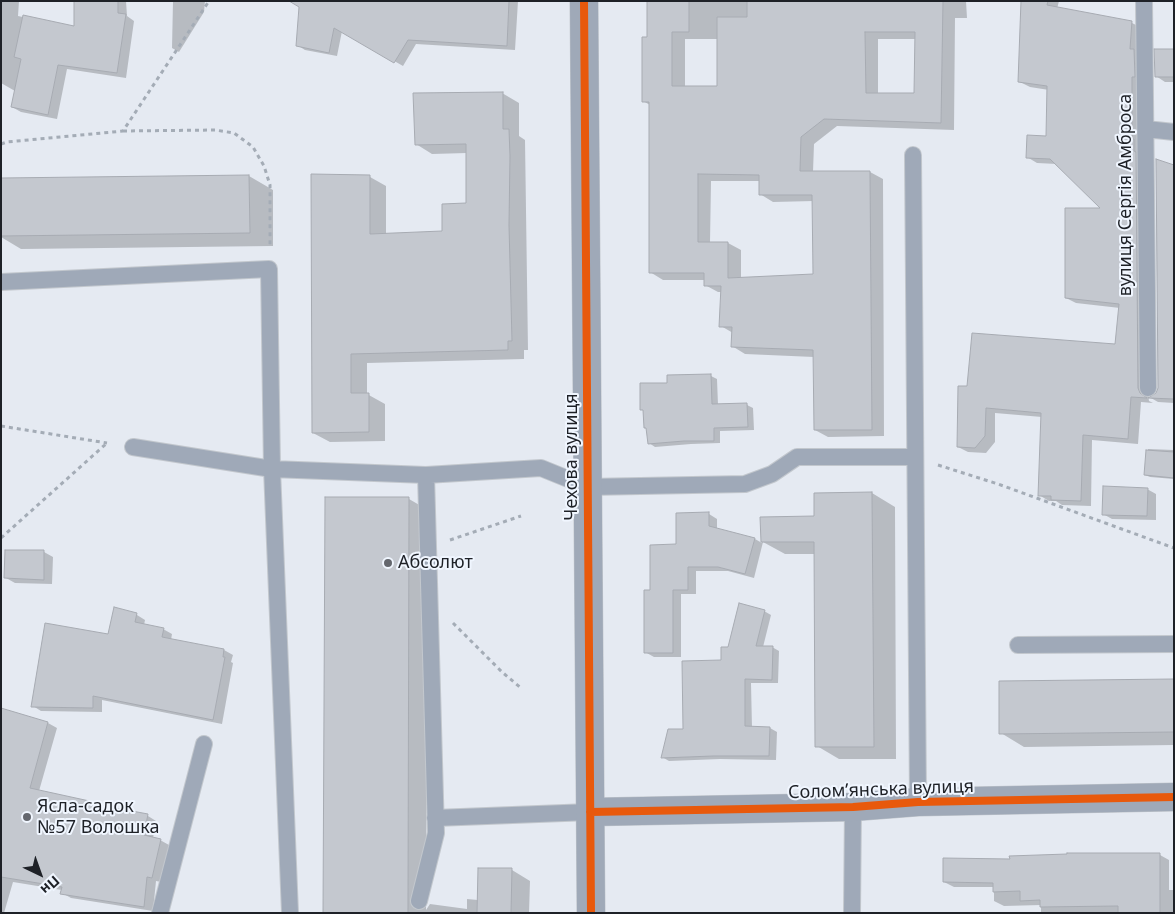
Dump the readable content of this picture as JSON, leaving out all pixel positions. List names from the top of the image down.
{
  "streets": {
    "street": ["Чехова вулиця", "Соломʼянська вулиця"],
    "lane": ["вулиця Сергія Амброса"]
  },
  "crossings": [
    ["Чехова вулиця", "Соломʼянська вулиця"]
  ],
  "places": ["Абсолют", "Ясла-садок №57 Волошка"],
  "north": "bottom right"
}
